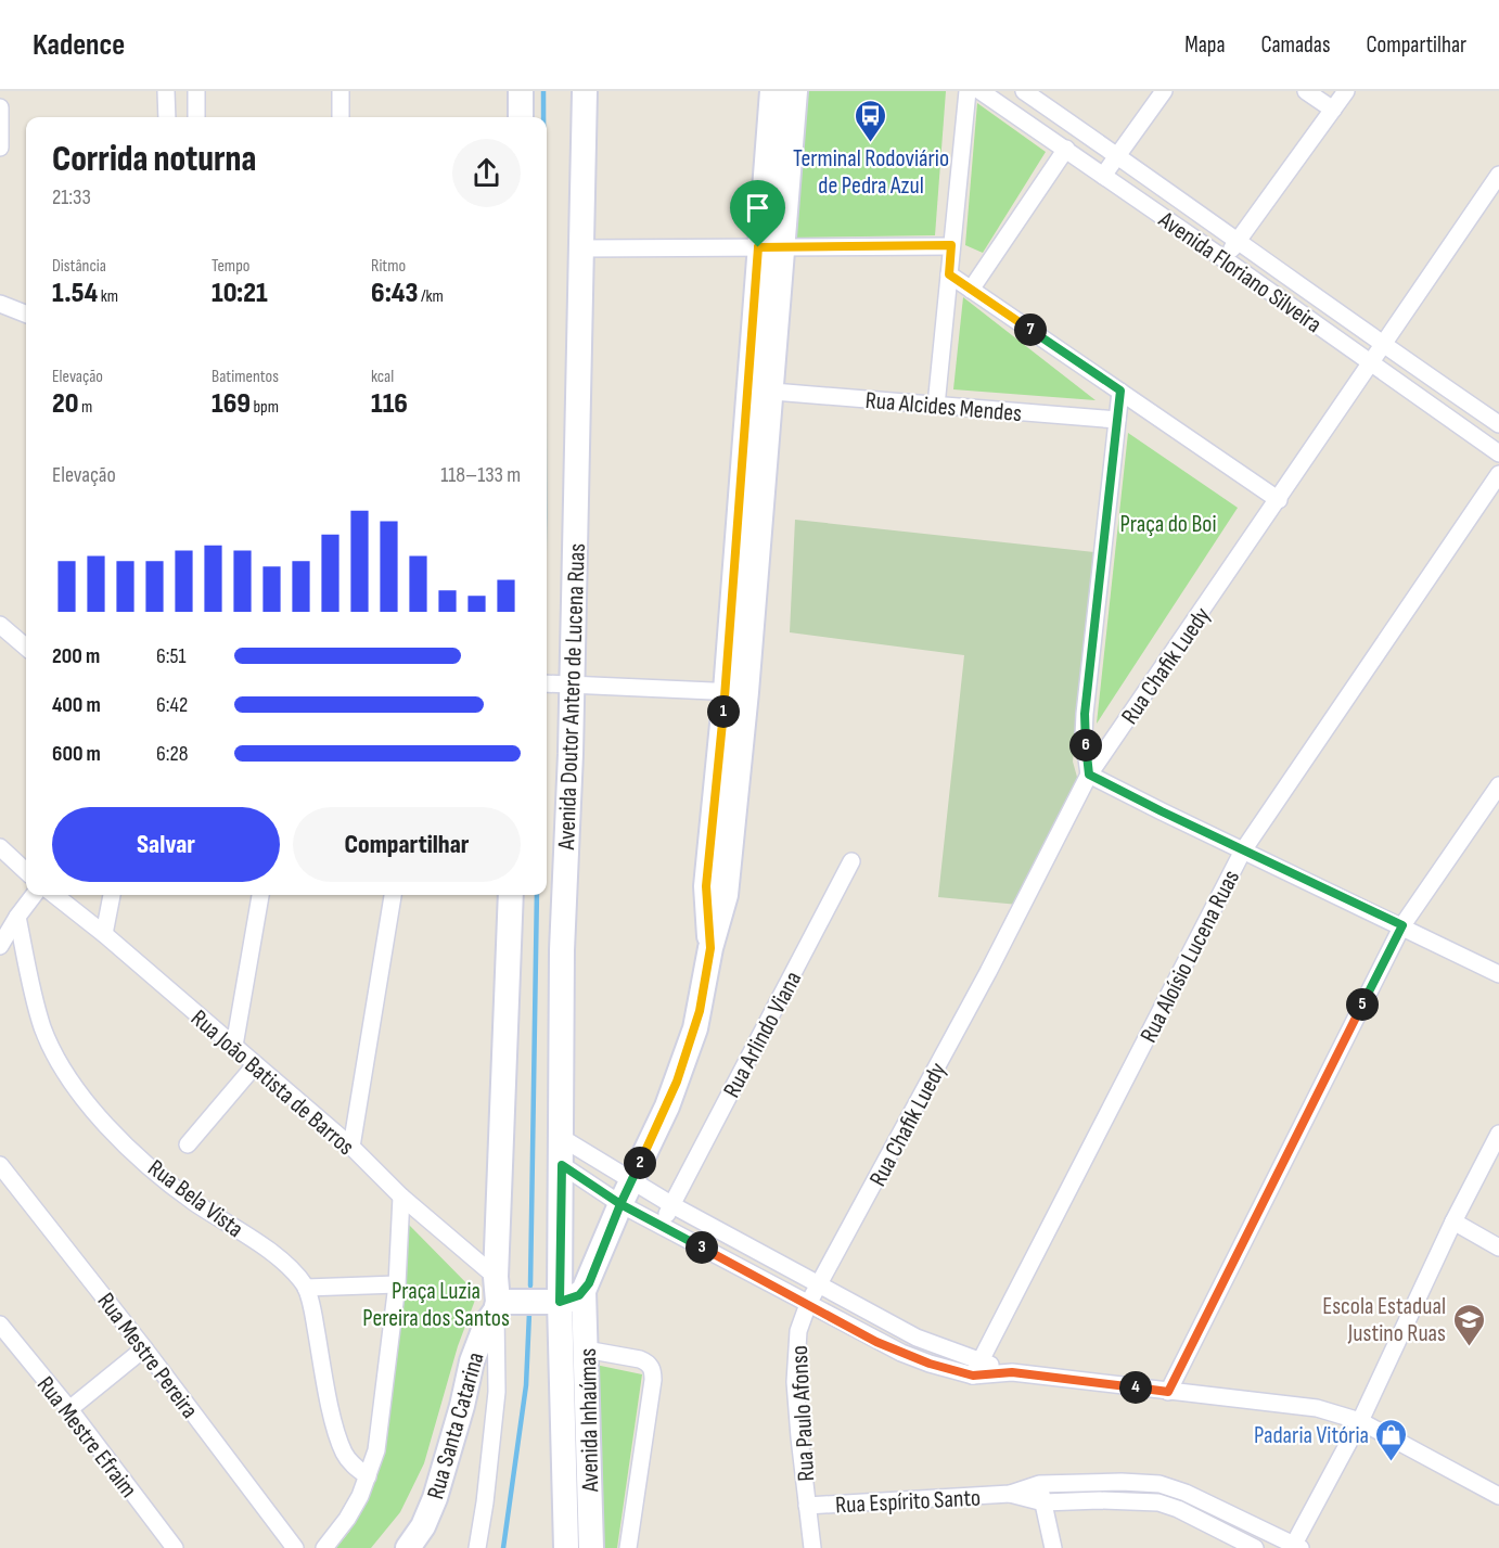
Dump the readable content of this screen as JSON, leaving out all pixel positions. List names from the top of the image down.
{
  "streets": {
    "street": [
      "Avenida Floriano Silveira",
      "Rua Alcides Mendes",
      "Rua Chafik Luedy",
      "Avenida Doutor Antero de Lucena Ruas",
      "Rua Aloísio Lucena Ruas",
      "Rua Arlindo Viana",
      "Rua João Batista de Barros",
      "Rua Bela Vista",
      "Rua Mestre Pereira",
      "Rua Paulo Afonso",
      "Avenida Inhaúmas",
      "Rua Santa Catarina",
      "Rua Mestre Efraim",
      "Rua Espírito Santo"
    ]
  },
  "crossings": [
    ["Avenida Floriano Silveira", "Rua Chafik Luedy"],
    ["Rua Chafik Luedy", "Rua Paulo Afonso"],
    ["Avenida Doutor Antero de Lucena Ruas", "Avenida Inhaúmas"],
    ["Rua Paulo Afonso", "Rua Espírito Santo"]
  ],
  "parks": ["Praça do Boi", "Praça Luzia Pereira dos Santos"],
  "places": {
    "bus stop": ["Terminal Rodoviário de Pedra Azul"],
    "school or university": ["Escola Estadual Justino Ruas"],
    "shop": ["Padaria Vitória"]
  },
  "page": {
    "header": "Kadence",
    "nav": ["Mapa", "Camadas", "Compartilhar"],
    "heading": ["Corrida noturna", "21:33"],
    "stats": [
      ["Distância", "1.54 km"],
      ["Tempo", "10:21"],
      ["Ritmo", "6:43 /km"],
      ["Elevação", "20 m"],
      ["Batimentos", "169 bpm"],
      ["kcal", "116"]
    ],
    "pins": [
      "7",
      "1",
      "6",
      "5",
      "2",
      "3",
      "4"
    ],
    "chart": ["Elevação", "118–133 m"],
    "list": [
      {
        "name": "200 m",
        "note": "6:51"
      },
      {
        "name": "400 m",
        "note": "6:42"
      },
      {
        "name": "600 m",
        "note": "6:28"
      }
    ],
    "buttons": ["Salvar", "Compartilhar"]
  }
}
